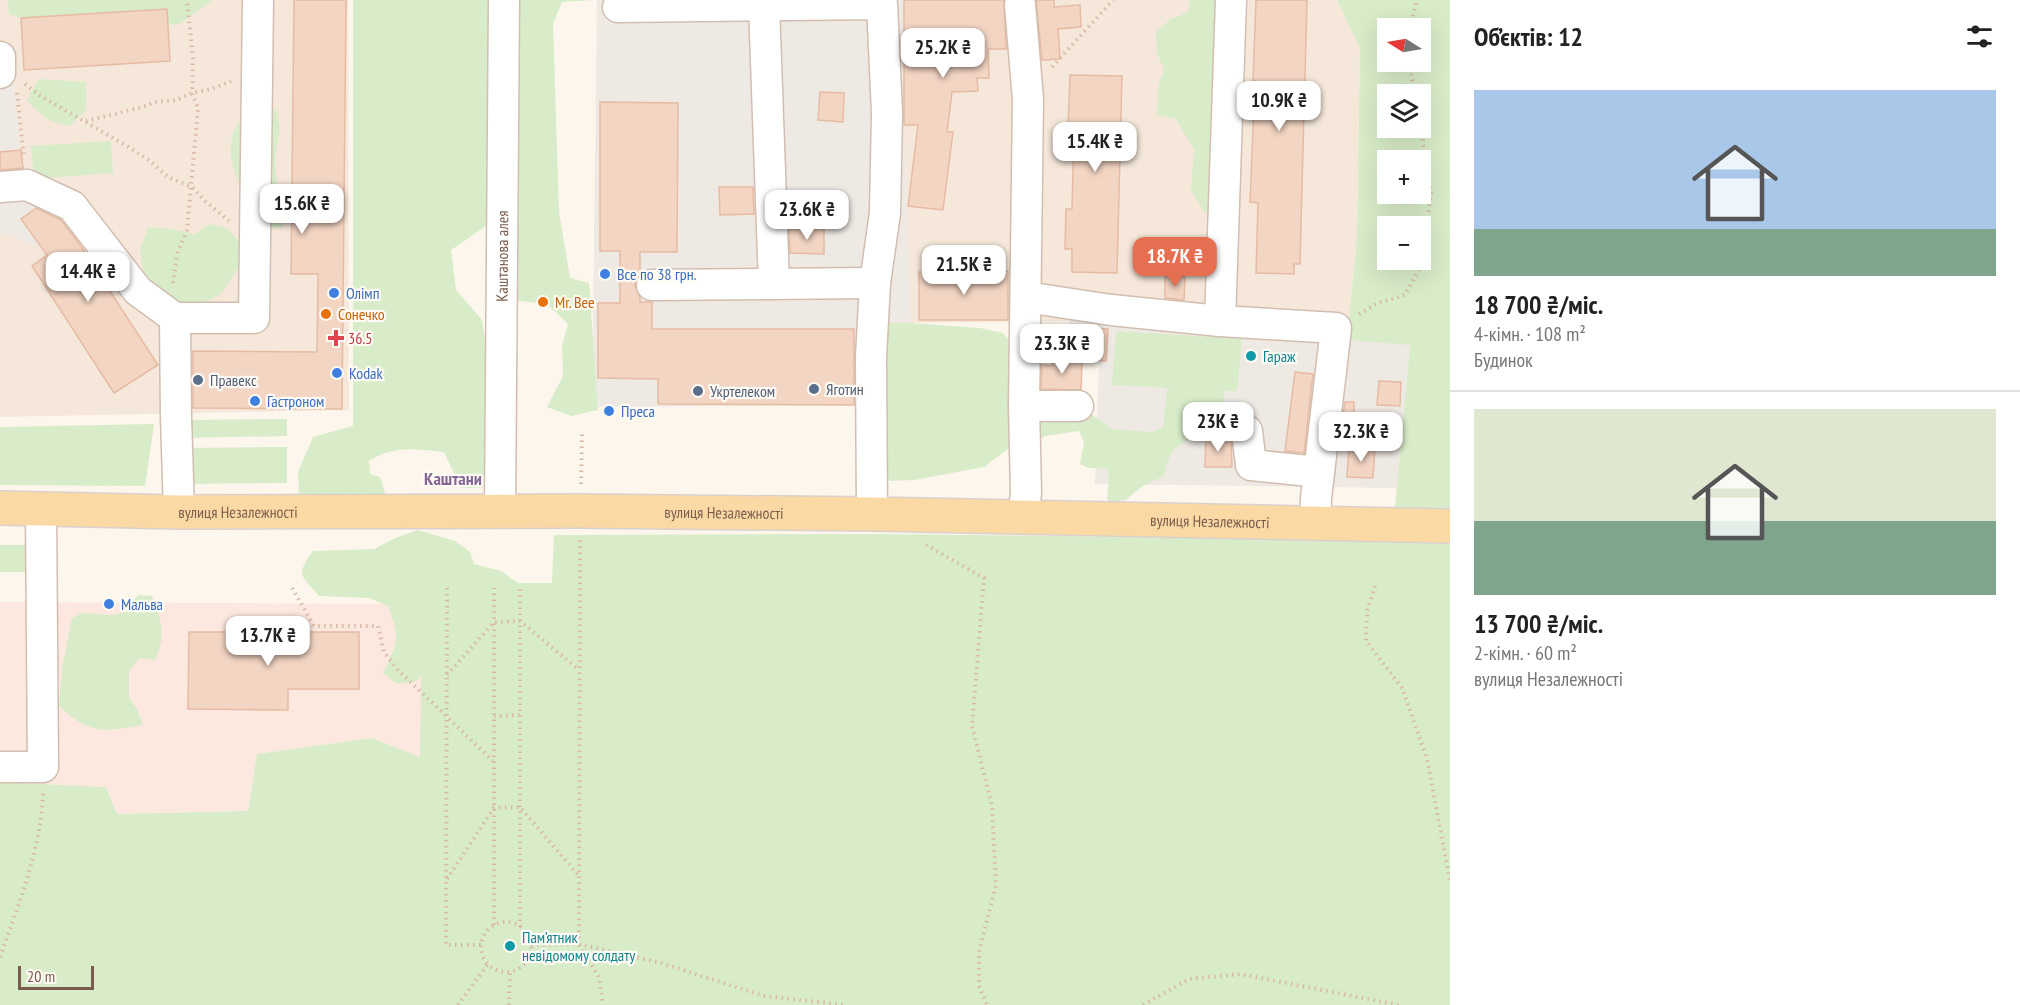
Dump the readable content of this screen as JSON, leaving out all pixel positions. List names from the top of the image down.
{
  "streets": {
    "main road": ["вулиця Незалежності"],
    "street": ["Каштанова алея"]
  },
  "crossings": [
    ["Каштанова алея", "вулиця Незалежності"]
  ],
  "districts": ["Каштани"],
  "places": {
    "other": [
      "Все по 38 грн.",
      "Олімп",
      "Mr. Bee",
      "Сонечко",
      "Гараж",
      "Kodak",
      "Правекс",
      "Яготин",
      "Укртелеком",
      "Гастроном",
      "Преса",
      "Мальва",
      "Пам’ятник невідомому солдату"
    ],
    "health": ["36.5"]
  },
  "scale_bar": "20 m",
  "north": "left",
  "page": {
    "heading": "Об’єктів: 12",
    "map_buttons": ["+", "−"],
    "price": [
      "25.2K ₴",
      "10.9K ₴",
      "15.4K ₴",
      "15.6K ₴",
      "23.6K ₴",
      "18.7K ₴",
      "21.5K ₴",
      "14.4K ₴",
      "23.3K ₴",
      "23K ₴",
      "32.3K ₴",
      "13.7K ₴"
    ],
    "list": [
      {
        "name": "18 700 ₴/міс.",
        "note": "4-кімн. · 108 m² · Будинок"
      },
      {
        "name": "13 700 ₴/міс.",
        "note": "2-кімн. · 60 m² · вулиця Незалежності"
      }
    ],
    "scale": "20 m"
  }
}
